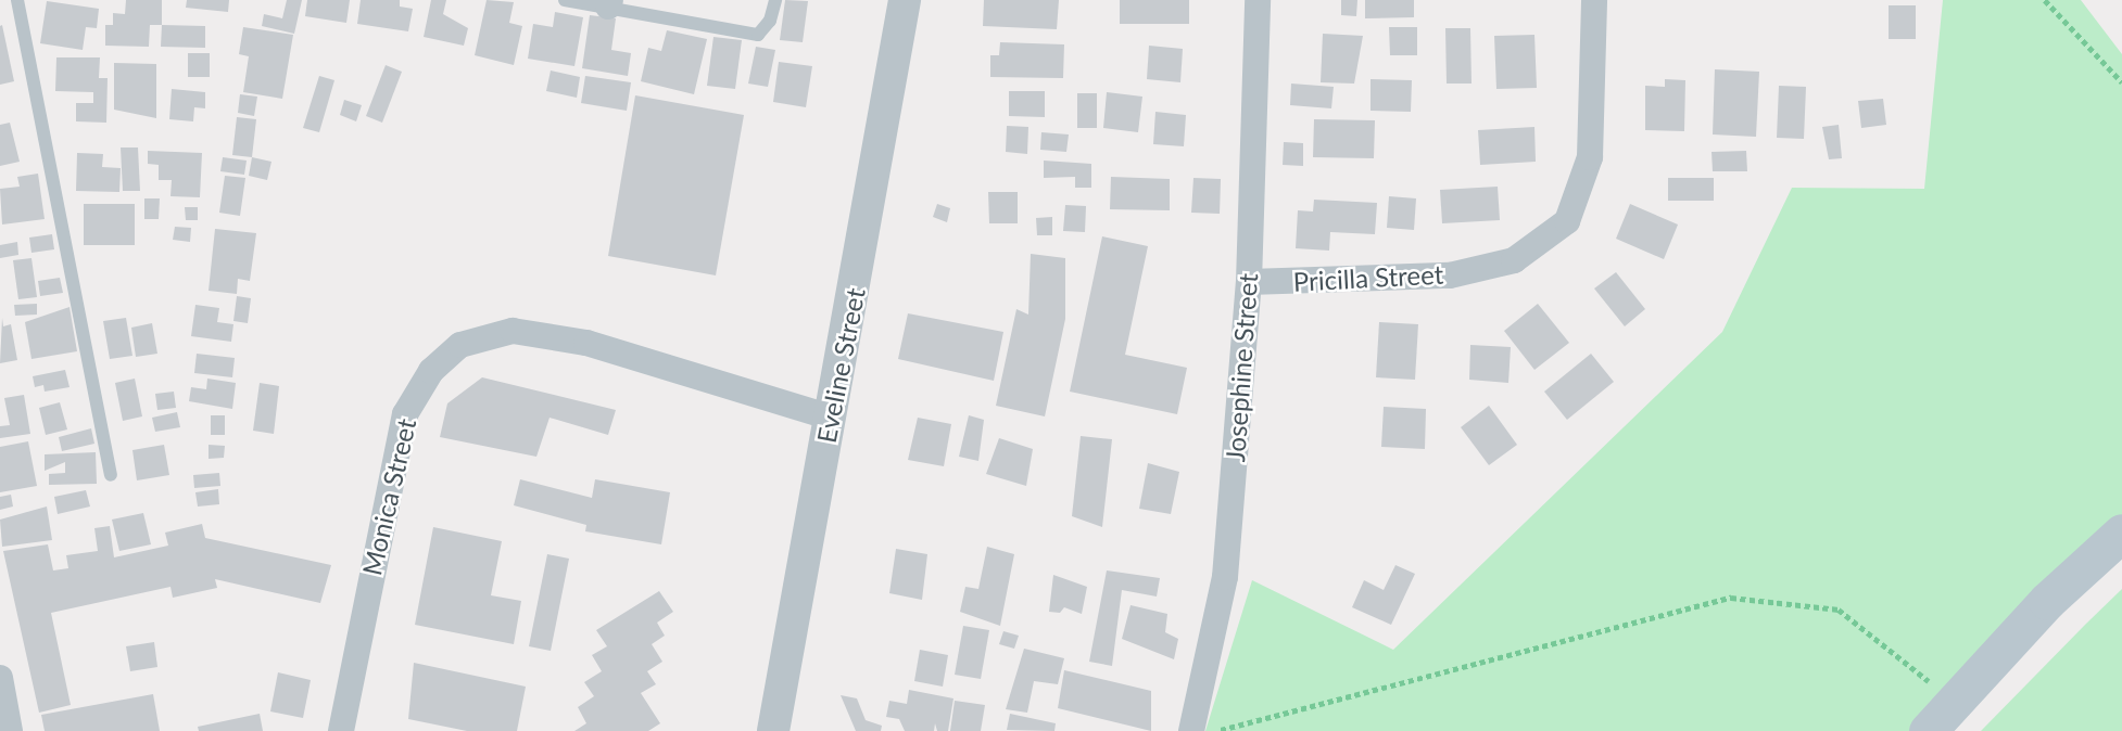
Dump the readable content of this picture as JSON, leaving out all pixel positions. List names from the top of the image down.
{
  "streets": {
    "street": [
      "Pricilla Street",
      "Eveline Street",
      "Josephine Street",
      "Monica Street"
    ]
  },
  "crossings": [
    ["Pricilla Street", "Josephine Street"],
    ["Eveline Street", "Monica Street"]
  ]
}
